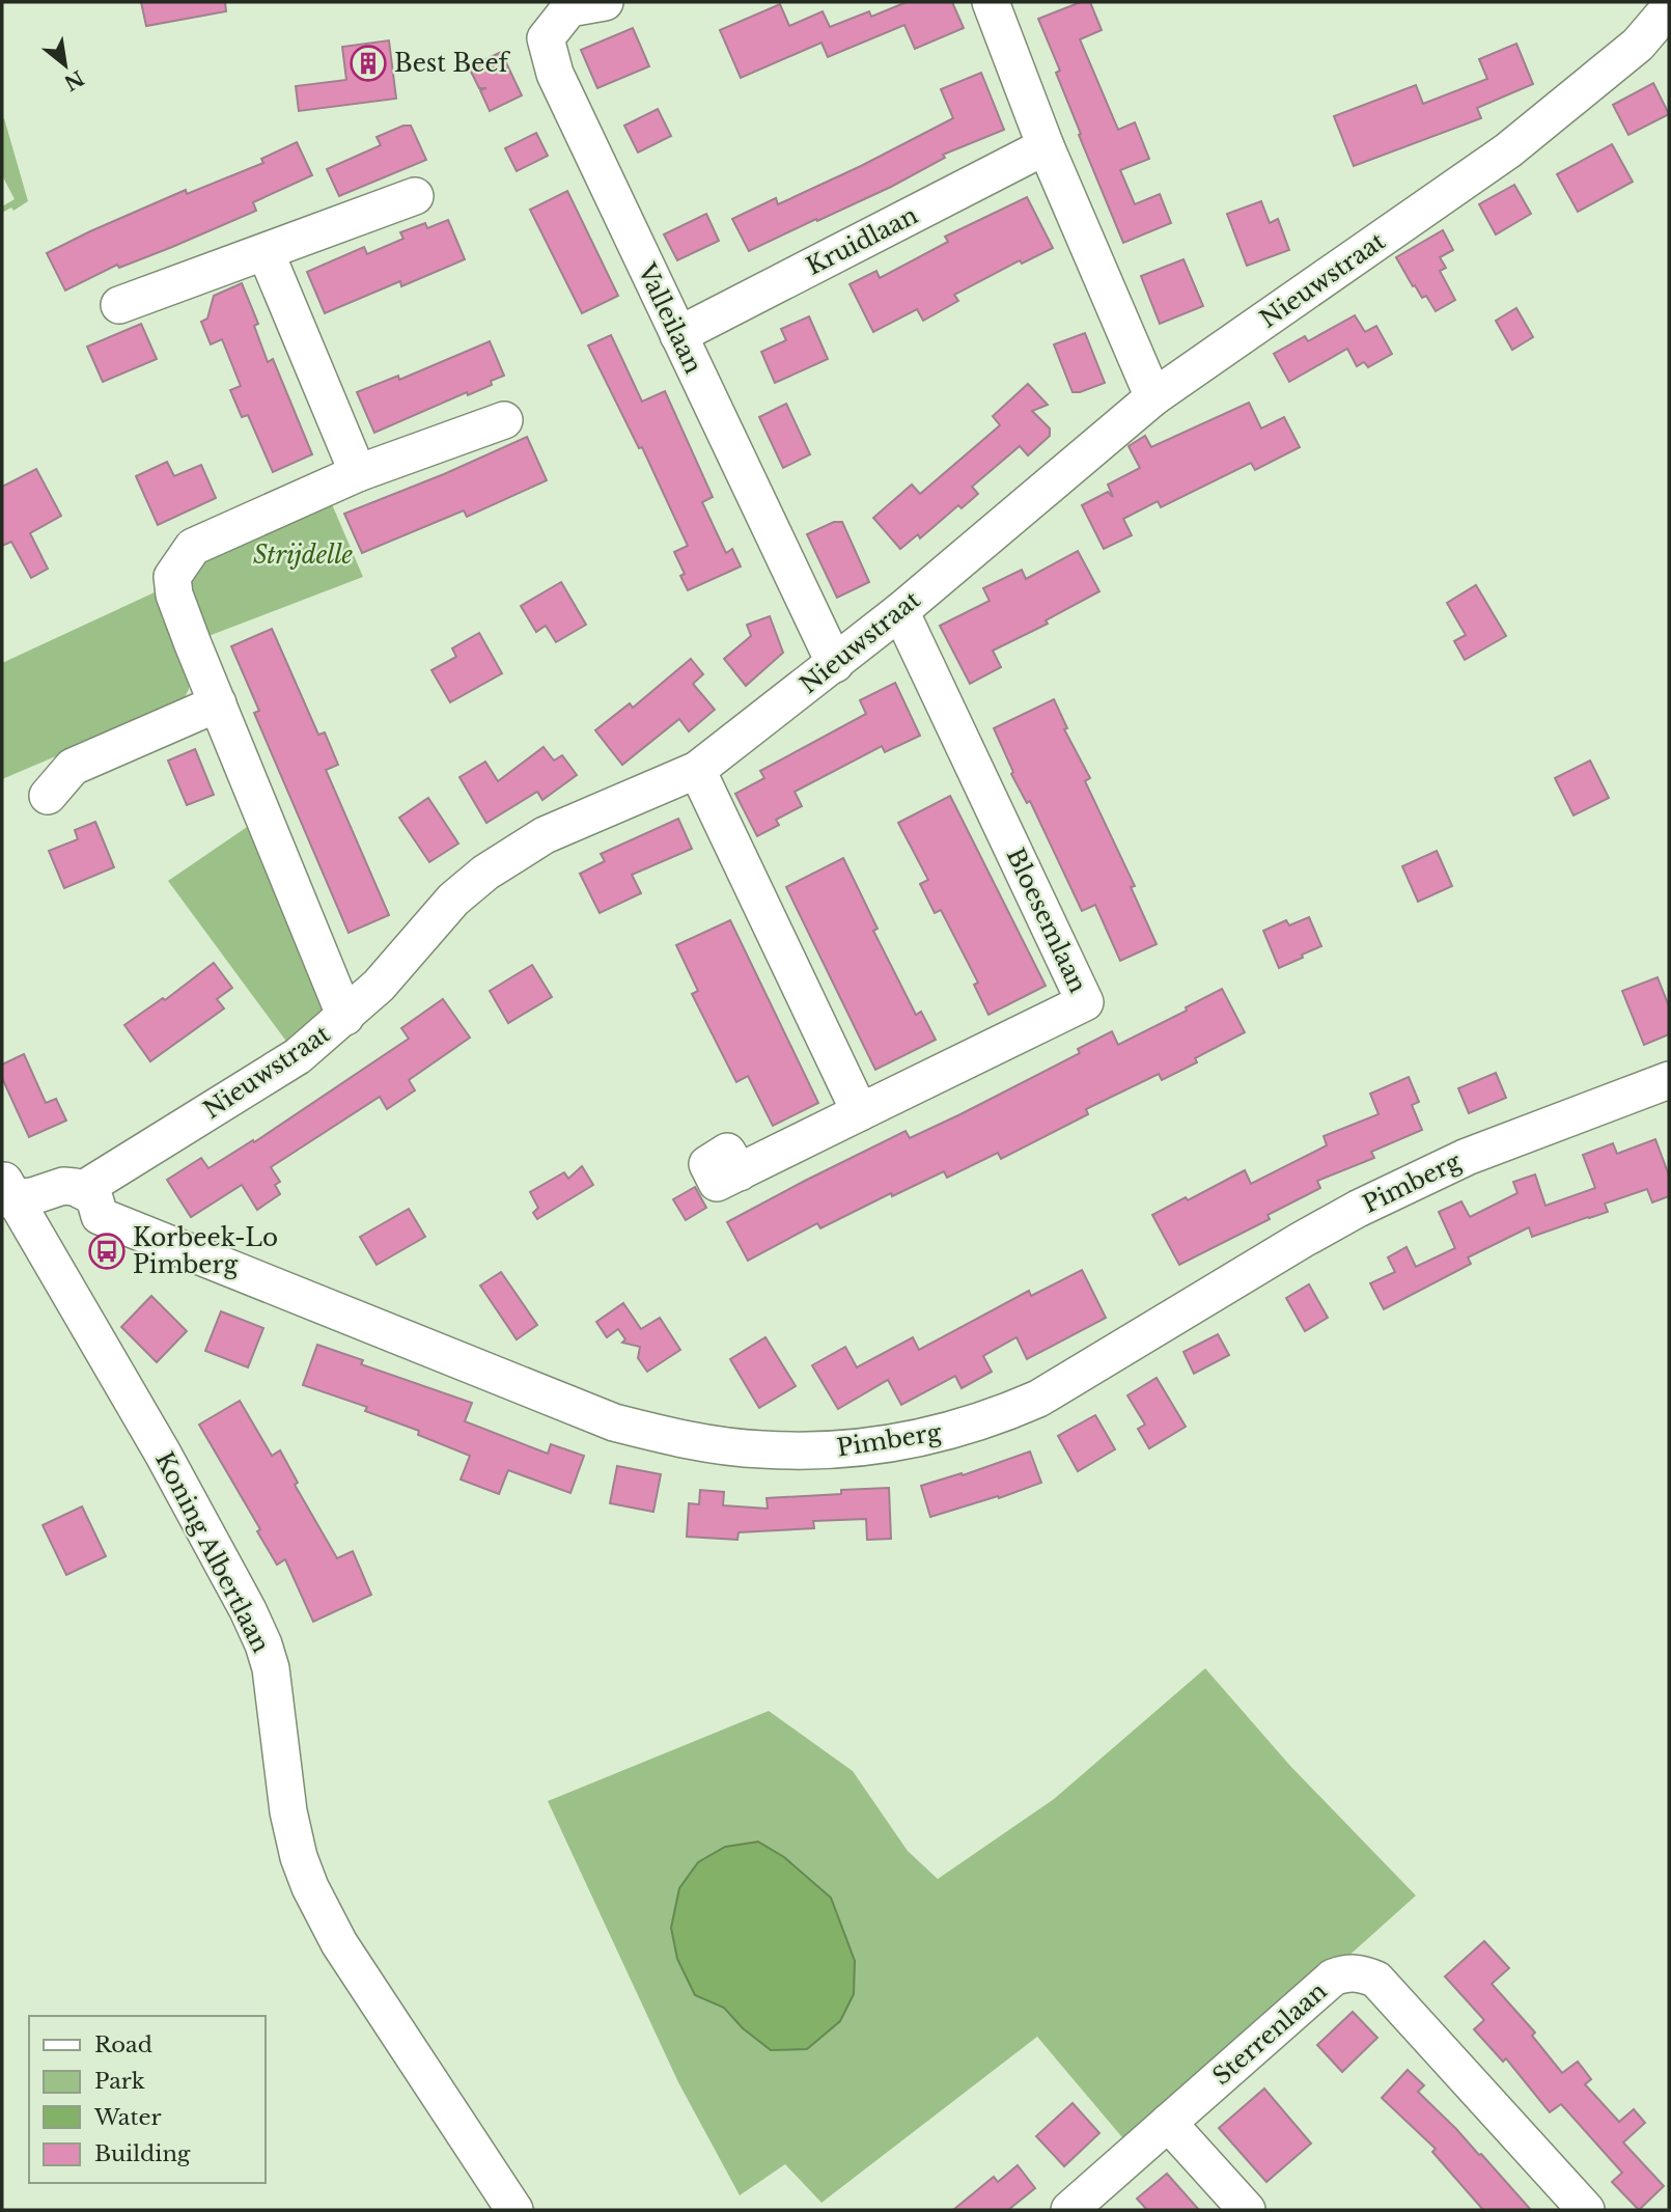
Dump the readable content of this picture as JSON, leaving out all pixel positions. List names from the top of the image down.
{
  "streets": {
    "street": [
      "Kruidlaan",
      "Nieuwstraat",
      "Valleilaan",
      "Bloesemlaan",
      "Pimberg",
      "Koning Albertlaan",
      "Sterrenlaan"
    ]
  },
  "crossings": [
    ["Kruidlaan", "Valleilaan"],
    ["Nieuwstraat", "Valleilaan"],
    ["Nieuwstraat", "Bloesemlaan"],
    ["Nieuwstraat", "Pimberg"],
    ["Nieuwstraat", "Koning Albertlaan"]
  ],
  "parks": ["Strijdelle"],
  "places": {
    "building": ["Best Beef"],
    "bus stop": ["Korbeek-Lo Pimberg"]
  },
  "legend": [
    "Road",
    "Park",
    "Water",
    "Building"
  ],
  "north": "bottom right"
}
